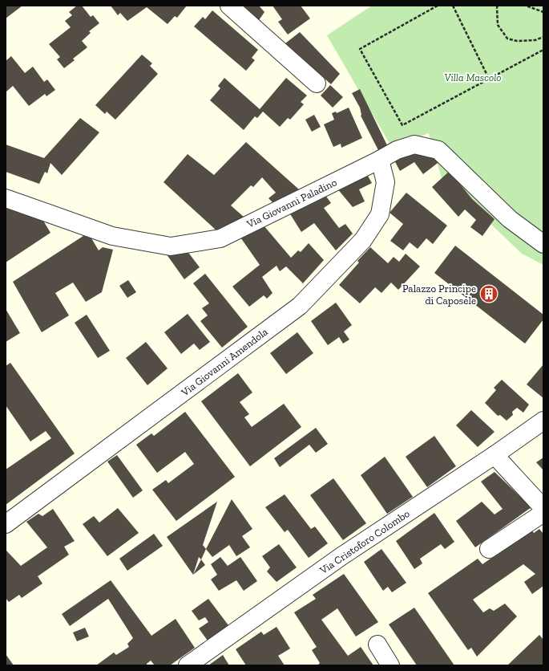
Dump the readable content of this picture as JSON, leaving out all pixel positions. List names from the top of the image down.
{
  "streets": {
    "street": ["Via Giovanni Paladino", "Via Giovanni Amendola", "Via Cristoforo Colombo"]
  },
  "crossings": [
    ["Via Giovanni Paladino", "Via Giovanni Amendola"]
  ],
  "parks": ["Villa Mascolo"],
  "places": {
    "building": ["Palazzo Principe di Caposele"]
  }
}
